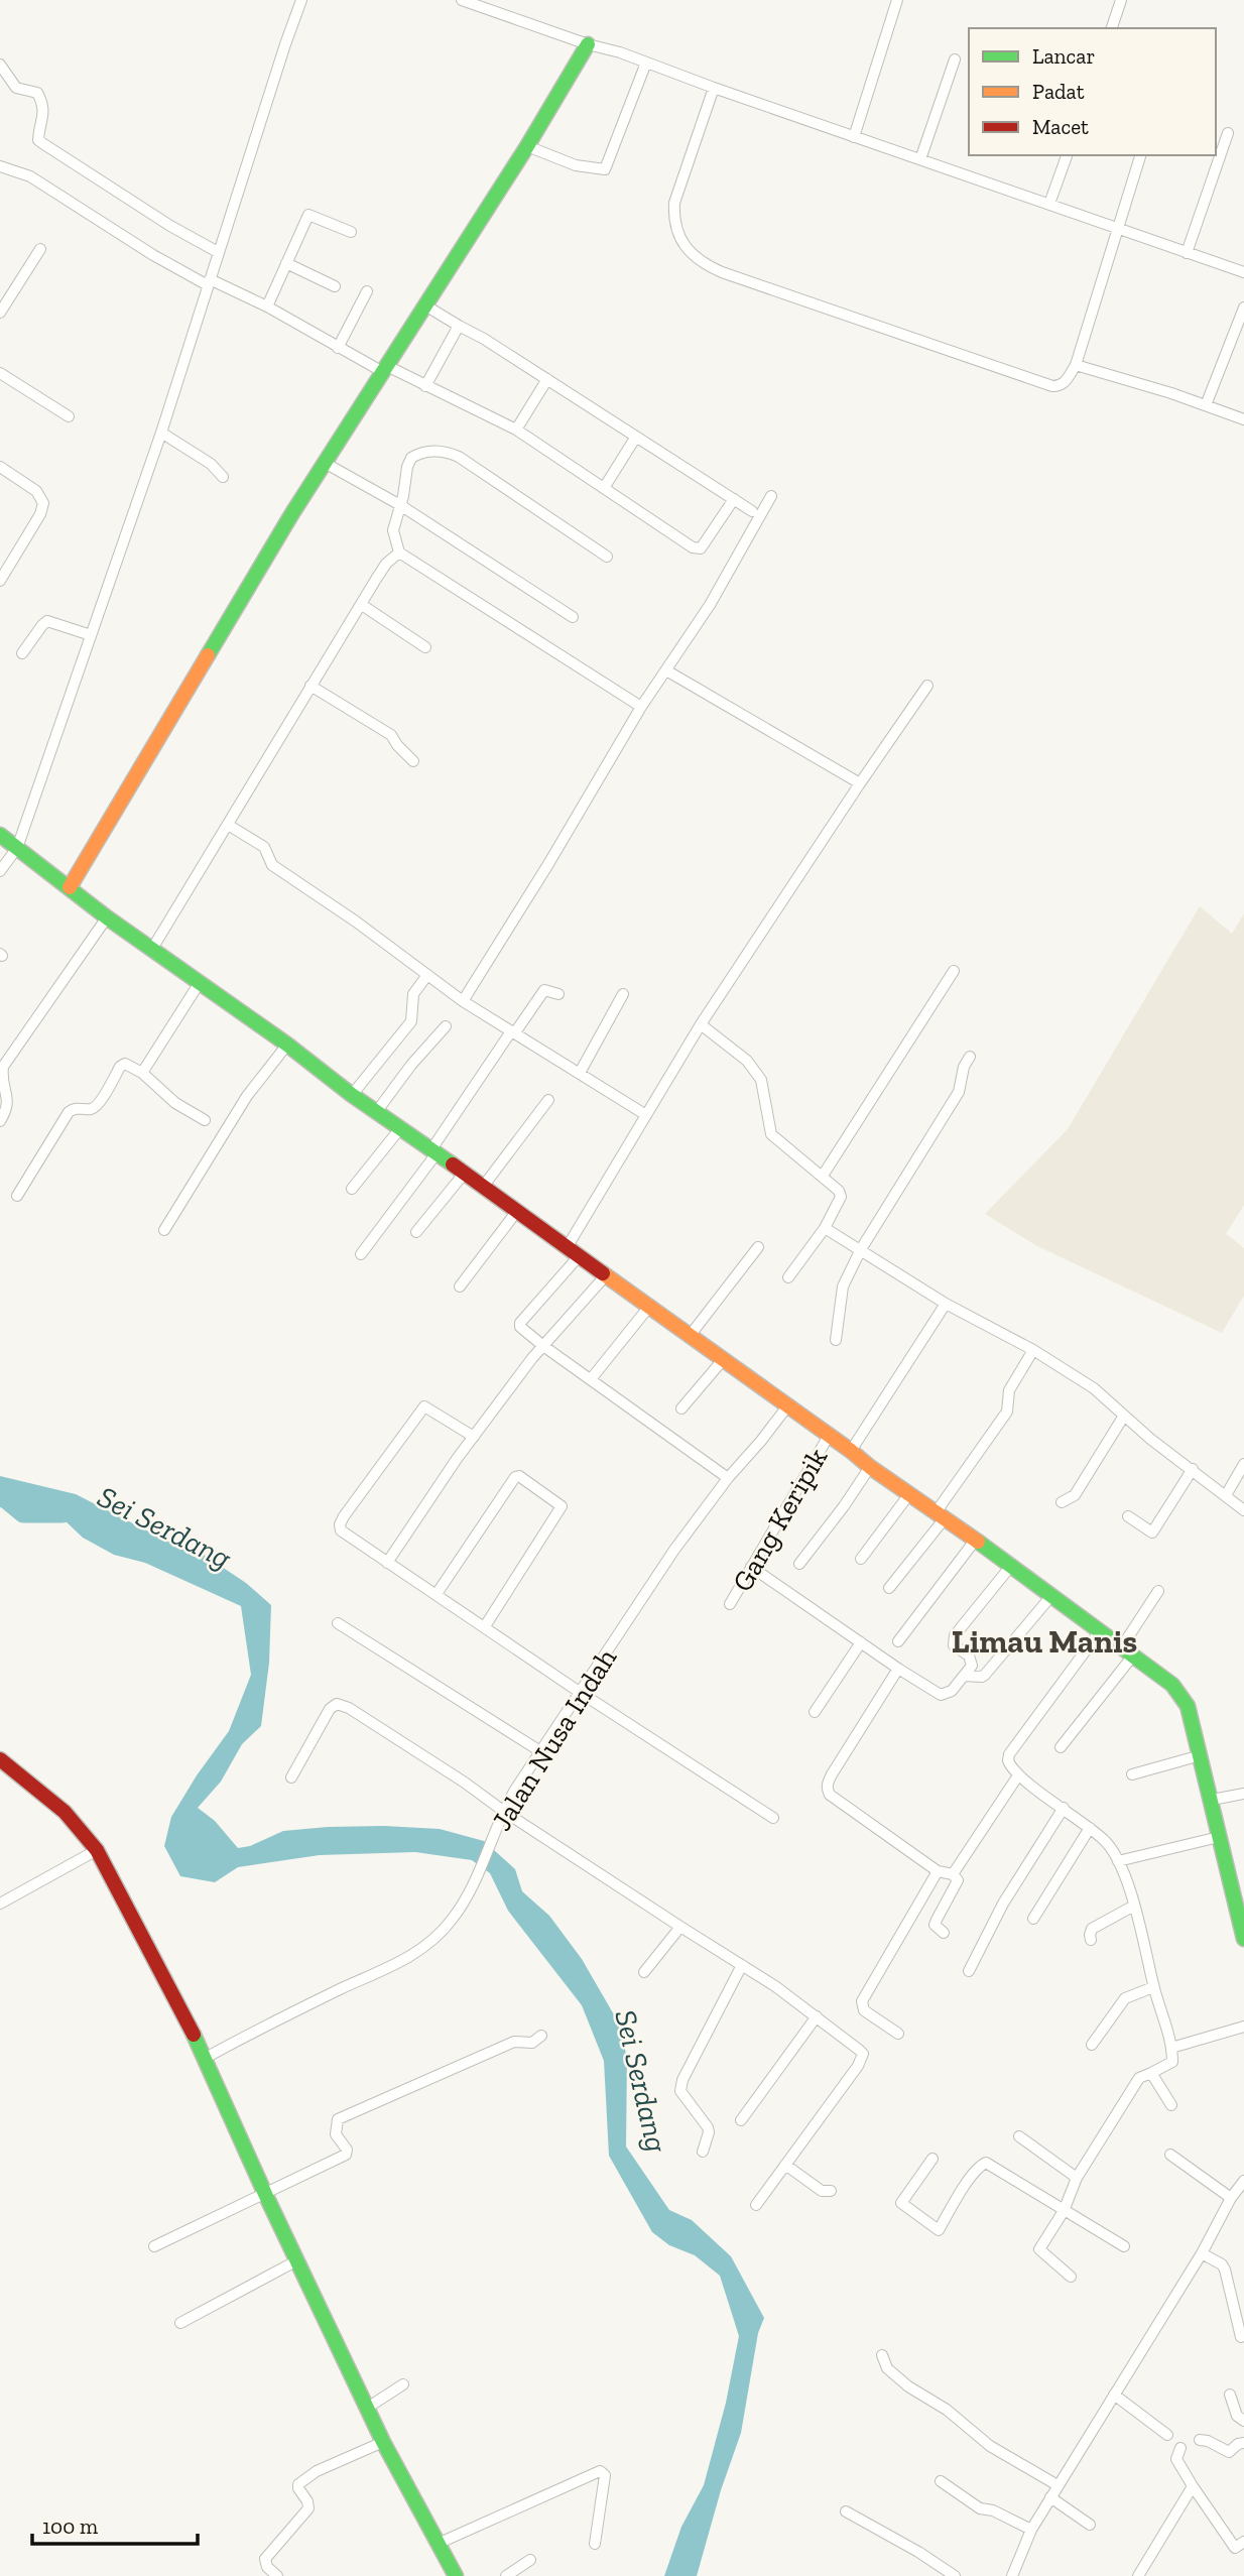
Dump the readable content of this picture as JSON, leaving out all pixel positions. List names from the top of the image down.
{
  "streets": {
    "street": ["Gang Keripik", "Jalan Nusa Indah"]
  },
  "districts": ["Limau Manis"],
  "water": ["Sei Serdang"],
  "legend": ["Lancar", "Padat", "Macet"],
  "scale_bar": "100 m"
}
